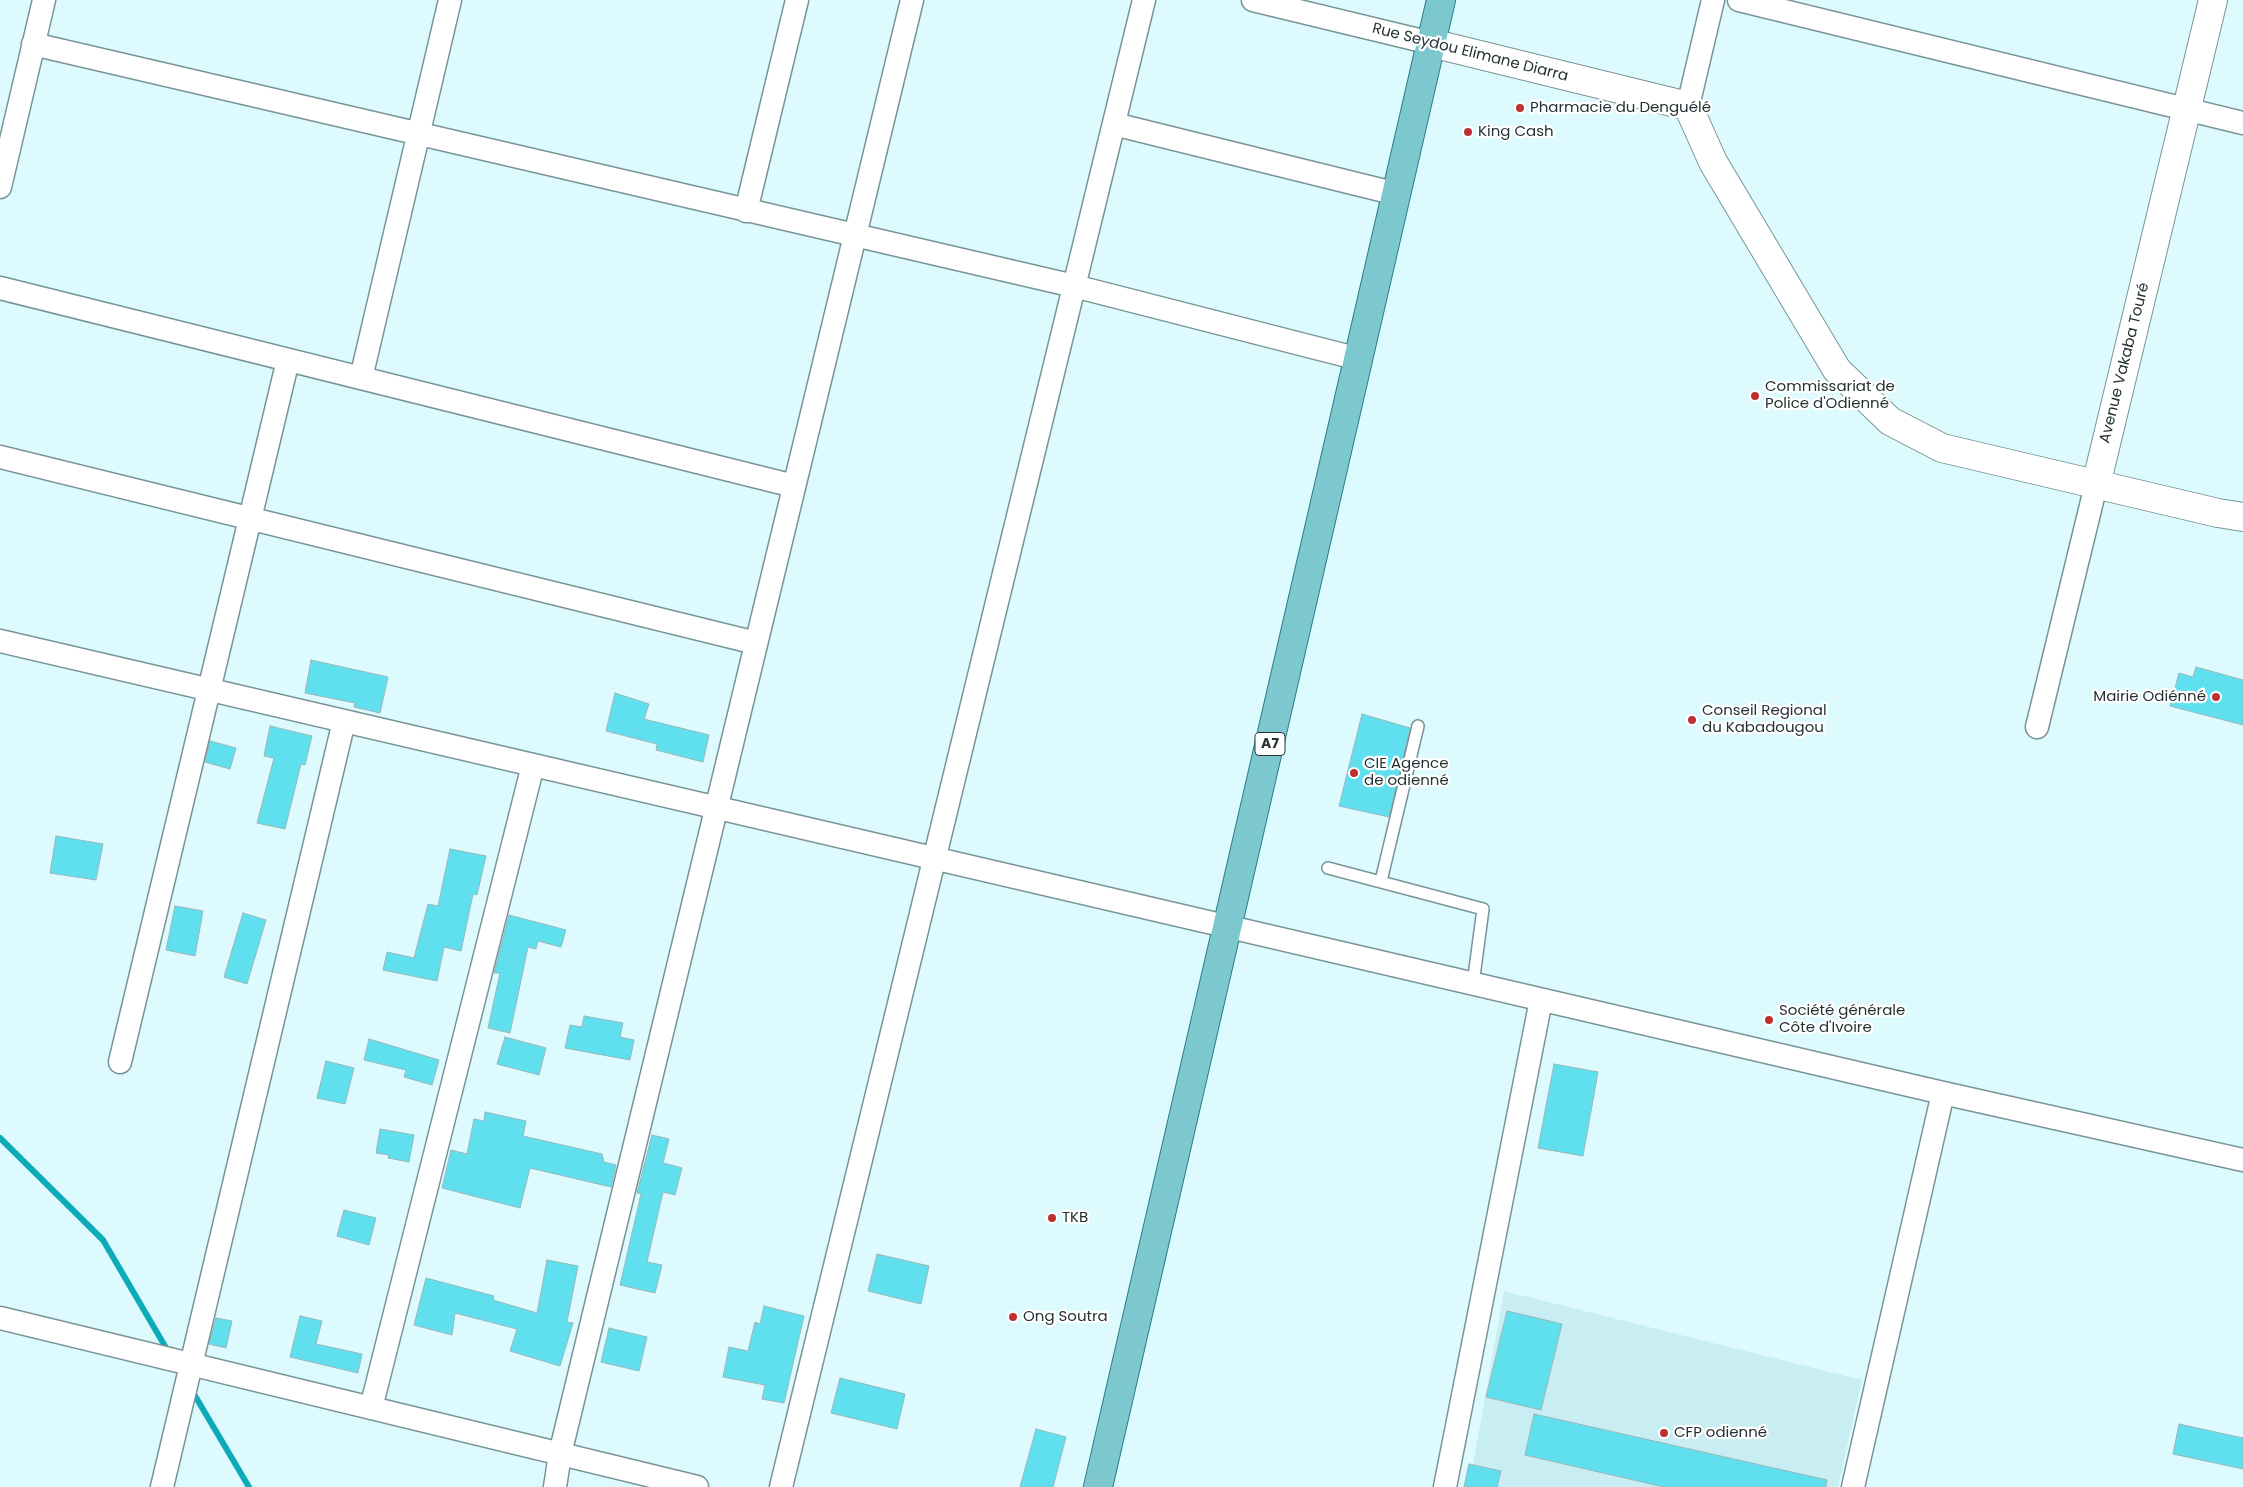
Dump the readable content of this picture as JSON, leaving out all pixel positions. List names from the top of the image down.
{
  "streets": {
    "main road": ["A7"],
    "street": ["Rue Seydou Elimane Diarra", "Avenue Vakaba Touré"]
  },
  "crossings": [
    ["Rue Seydou Elimane Diarra", "A7"]
  ],
  "places": [
    "Pharmacie du Denguélé",
    "King Cash",
    "Commissariat de Police d'Odienné",
    "Mairie Odiénné",
    "Conseil Regional du Kabadougou",
    "CIE Agence de odienné",
    "Société générale Côte d'Ivoire",
    "TKB",
    "Ong Soutra",
    "CFP odienné"
  ]
}
